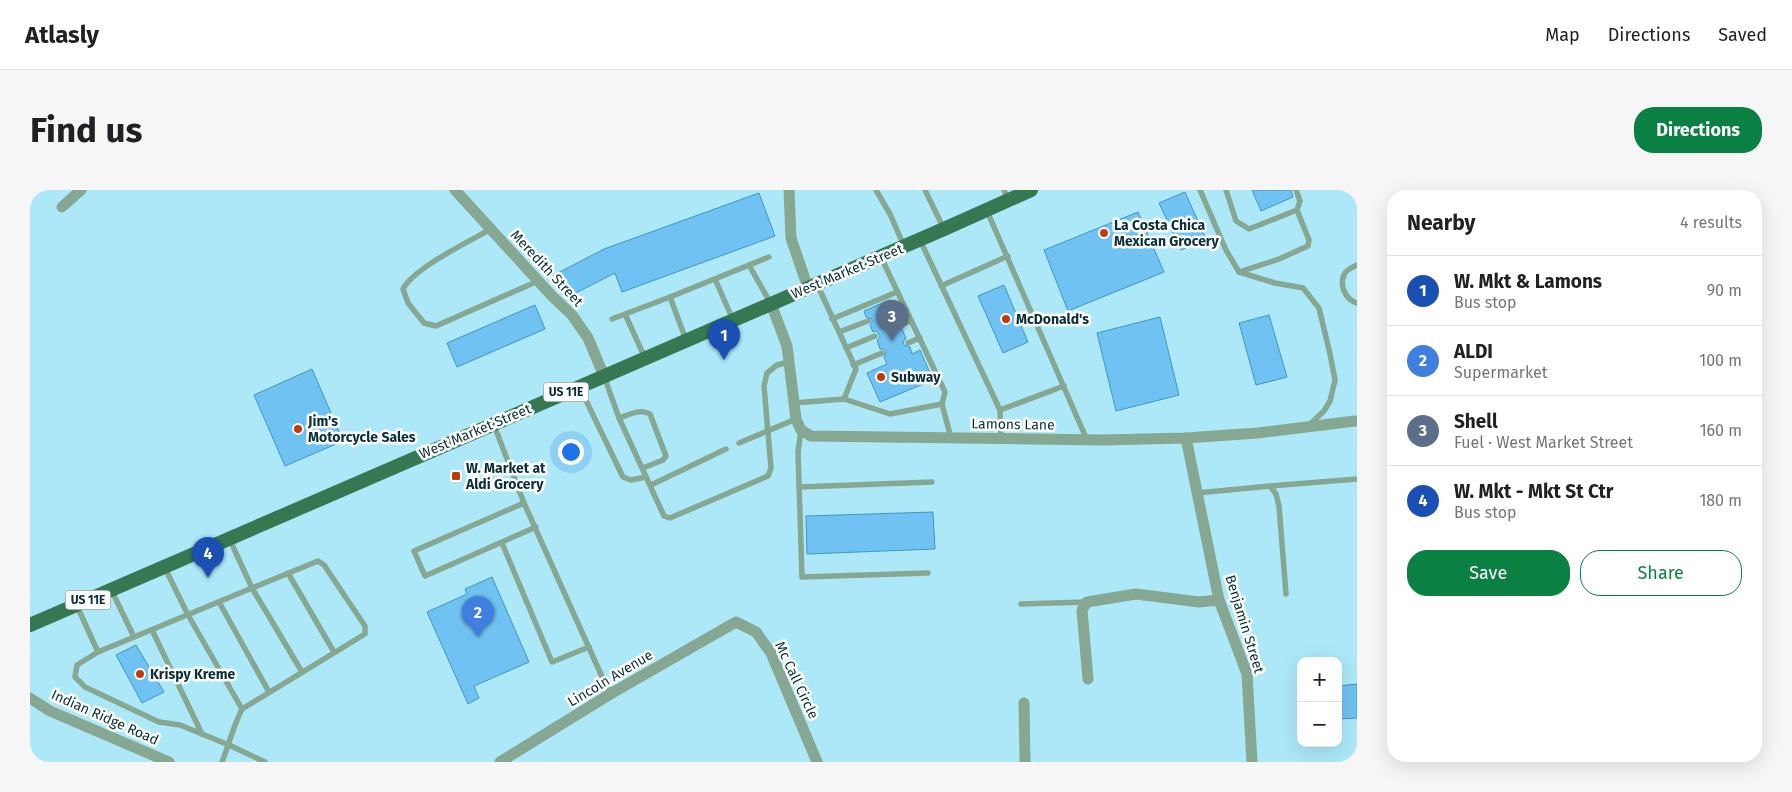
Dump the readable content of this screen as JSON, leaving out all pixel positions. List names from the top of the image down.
{
  "streets": {
    "main road": ["West Market Street", "US 11E"],
    "street": [
      "Meredith Street",
      "Lamons Lane",
      "Benjamin Street",
      "Lincoln Avenue",
      "Mc Call Circle",
      "Indian Ridge Road"
    ]
  },
  "crossings": [
    ["Meredith Street", "West Market Street"],
    ["Lamons Lane", "Benjamin Street"],
    ["Lincoln Avenue", "Mc Call Circle"]
  ],
  "places": {
    "other": [
      "La Costa Chica Mexican Grocery",
      "McDonald's",
      "Subway",
      "Jim's Motorcycle Sales",
      "Krispy Kreme"
    ],
    "transit": ["W. Market at Aldi Grocery"]
  },
  "page": {
    "header": "Atlasly",
    "nav": ["Map", "Directions", "Saved"],
    "buttons": [
      "Directions",
      ["Save", "Share"]
    ],
    "title": "Find us",
    "heading": ["Nearby", "4 results"],
    "list": [
      {
        "mark": "1",
        "name": "W. Mkt & Lamons",
        "note": "Bus stop",
        "value": "90 m"
      },
      {
        "mark": "2",
        "name": "ALDI",
        "note": "Supermarket",
        "value": "100 m"
      },
      {
        "mark": "3",
        "name": "Shell",
        "note": "Fuel · West Market Street",
        "value": "160 m"
      },
      {
        "mark": "4",
        "name": "W. Mkt - Mkt St Ctr",
        "note": "Bus stop",
        "value": "180 m"
      }
    ],
    "pins": [
      "3",
      "1",
      "4",
      "2"
    ],
    "map_buttons": ["+", "−"]
  }
}
